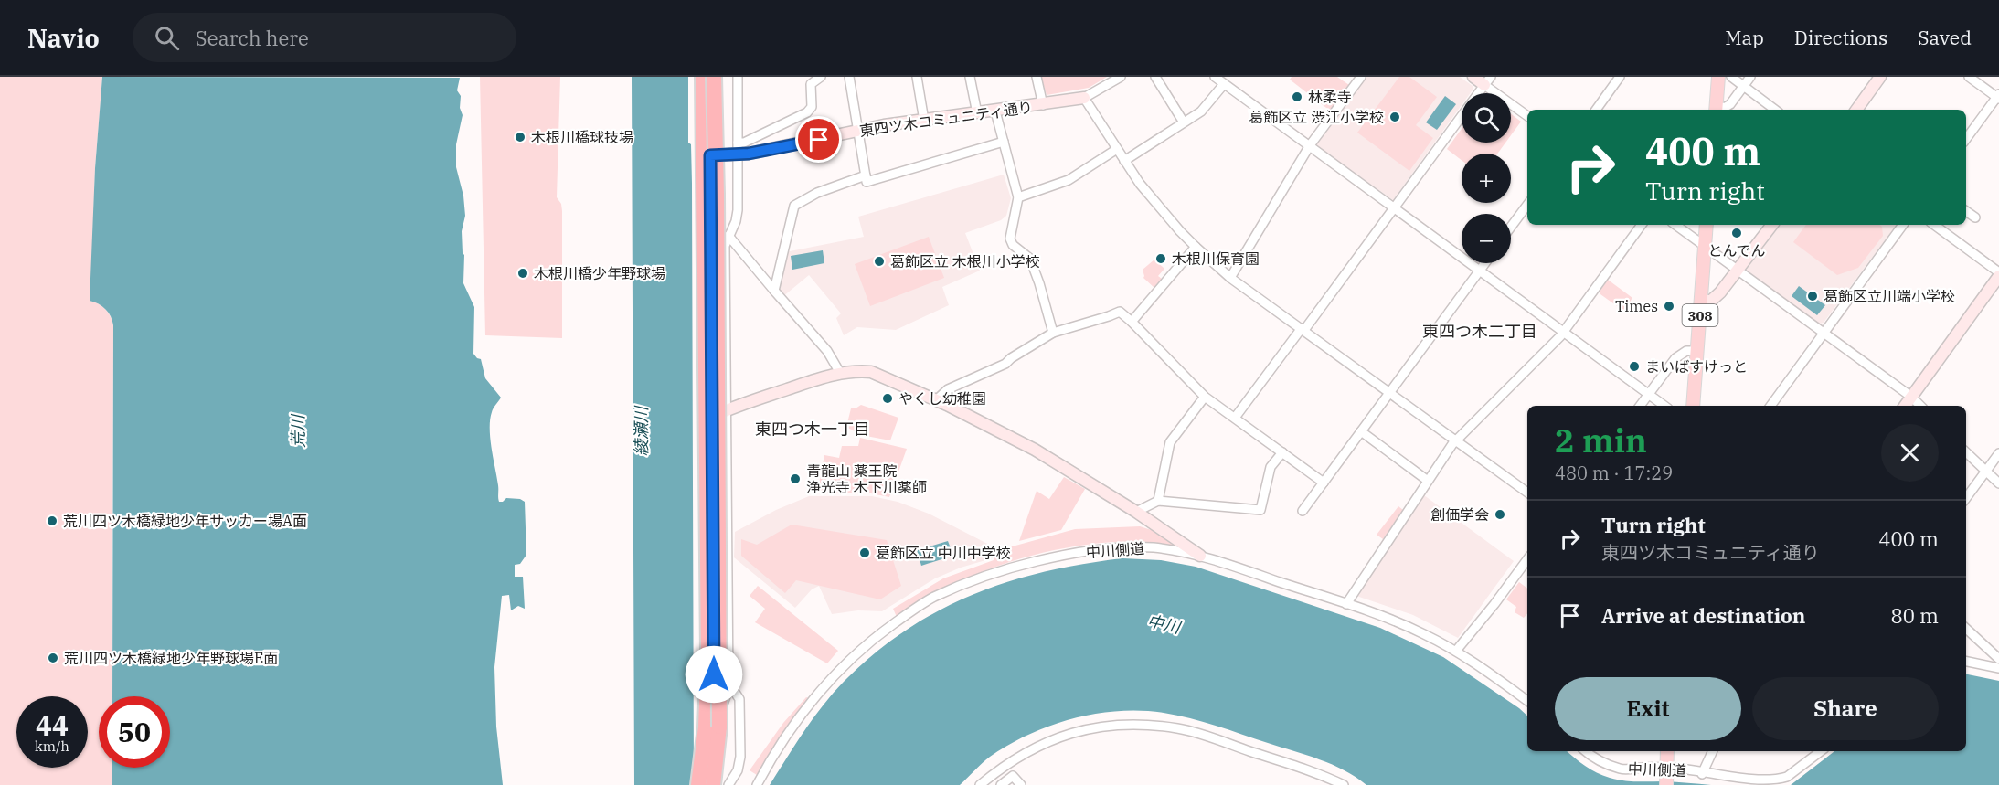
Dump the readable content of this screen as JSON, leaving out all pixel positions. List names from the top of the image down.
{
  "streets": {
    "main road": ["308"],
    "street": ["東四ツ木コミュニティ通り", "中川側道"]
  },
  "districts": ["東四つ木二丁目", "東四つ木一丁目"],
  "water": ["荒川", "綾瀬川", "中川"],
  "places": [
    "林柔寺",
    "葛飾区立 渋江小学校",
    "木根川橋球技場",
    "とんでん",
    "木根川保育園",
    "葛飾区立 木根川小学校",
    "木根川橋少年野球場",
    "葛飾区立川端小学校",
    "Times",
    "まいばすけっと",
    "やくし幼稚園",
    "青龍山 薬王院 浄光寺 木下川薬師",
    "創価学会",
    "荒川四ツ木橋緑地少年サッカー場A面",
    "葛飾区立 中川中学校",
    "荒川四ツ木橋緑地少年野球場E面"
  ],
  "page": {
    "header": "Navio",
    "search": "Search here",
    "nav": ["Map", "Directions", "Saved"],
    "map_buttons": ["+", "−"],
    "turn": ["400 m", "Turn right"],
    "heading": ["2 min", "480 m · 17:29"],
    "list": [
      {
        "name": "Turn right",
        "note": "東四ツ木コミュニティ通り",
        "value": "400 m"
      },
      {
        "name": "Arrive at destination",
        "value": "80 m"
      }
    ],
    "buttons": ["Exit", "Share"],
    "speed": "44 km/h",
    "limit": "50"
  }
}
